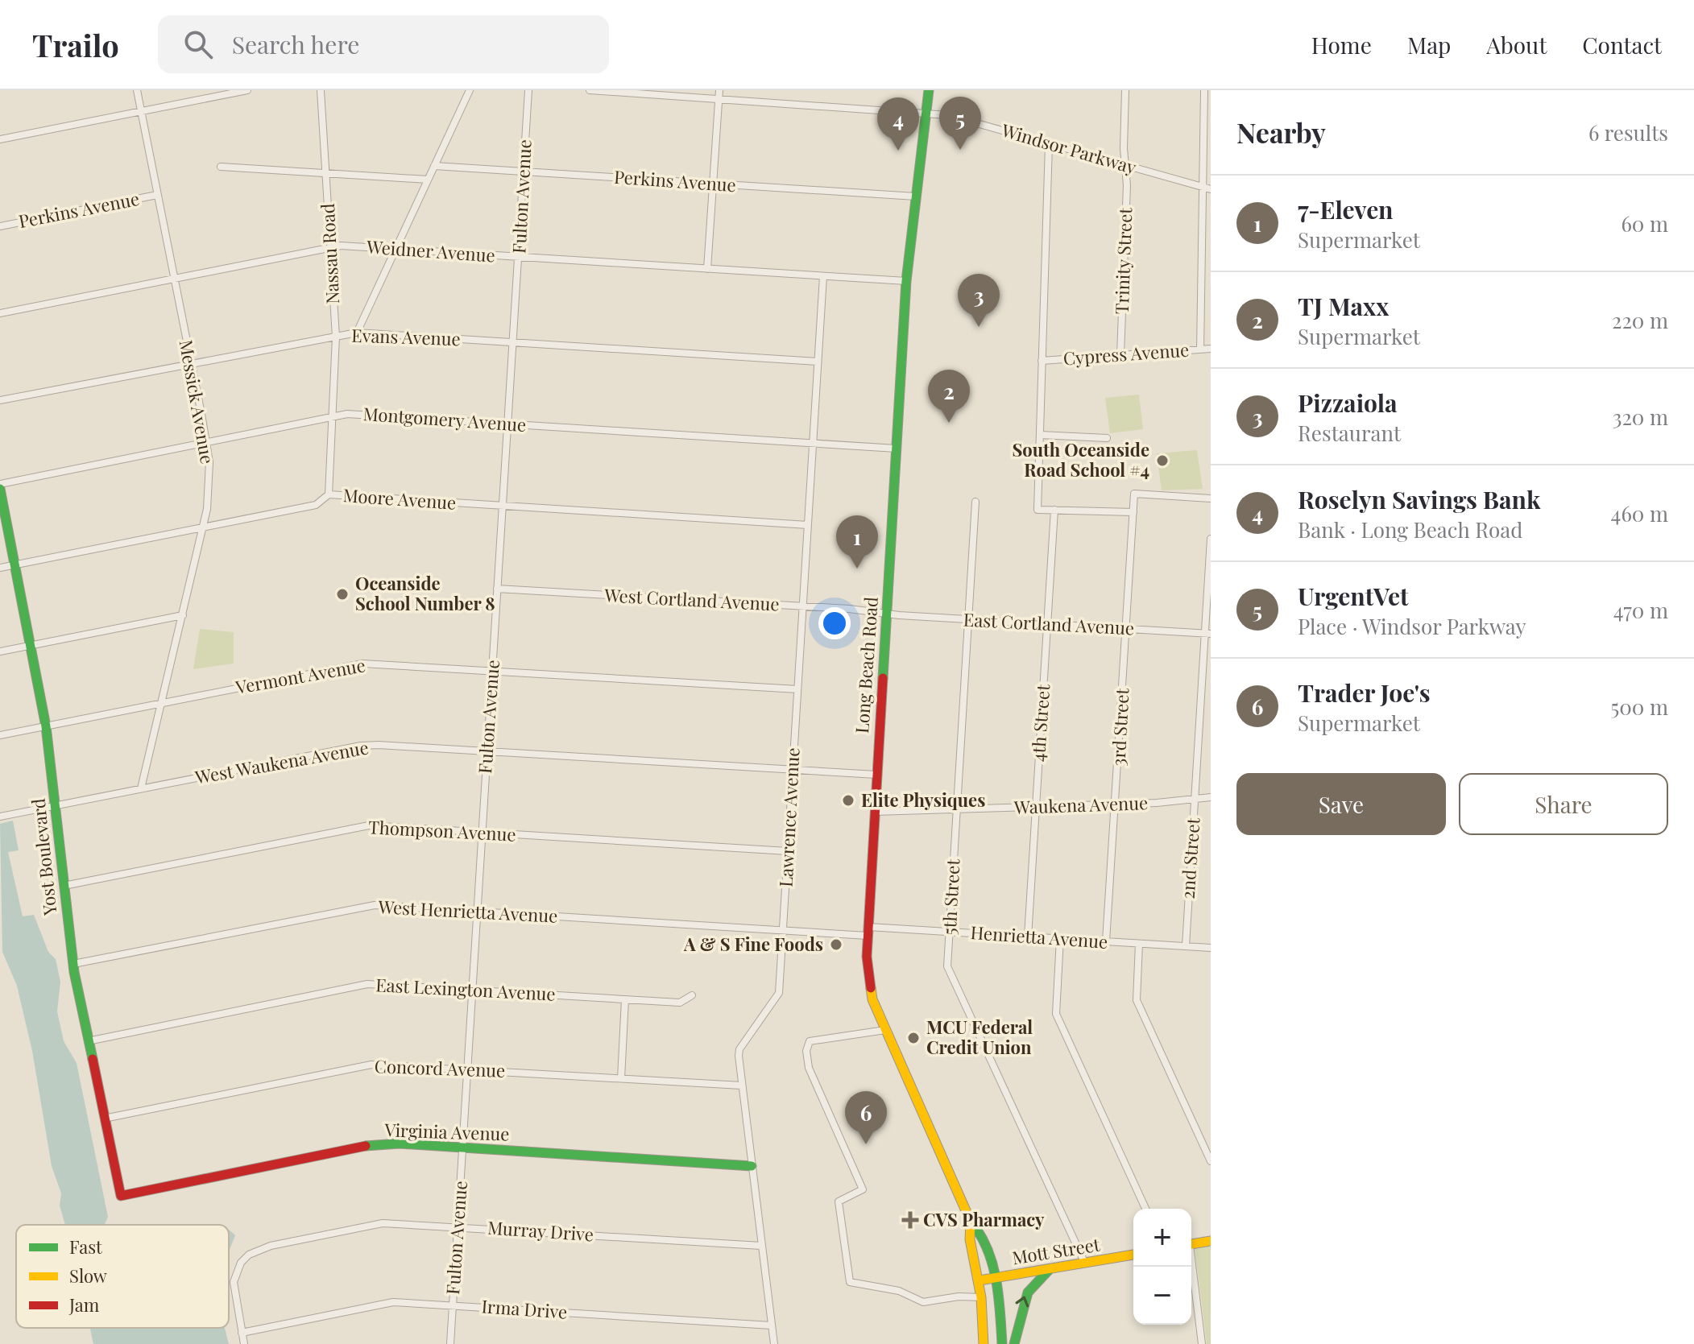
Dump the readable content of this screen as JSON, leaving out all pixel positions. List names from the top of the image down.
{
  "streets": {
    "main road": [
      "Long Beach Road",
      "Yost Boulevard",
      "Virginia Avenue",
      "Mott Street"
    ],
    "street": [
      "Windsor Parkway",
      "Perkins Avenue",
      "Fulton Avenue",
      "Weidner Avenue",
      "Nassau Road",
      "Trinity Street",
      "Evans Avenue",
      "Cypress Avenue",
      "Messick Avenue",
      "Montgomery Avenue",
      "Moore Avenue",
      "West Cortland Avenue",
      "East Cortland Avenue",
      "Vermont Avenue",
      "4th Street",
      "3rd Street",
      "West Waukena Avenue",
      "Waukena Avenue",
      "Lawrence Avenue",
      "Thompson Avenue",
      "2nd Street",
      "5th Street",
      "West Henrietta Avenue",
      "Henrietta Avenue",
      "East Lexington Avenue",
      "Concord Avenue",
      "Murray Drive",
      "Irma Drive"
    ]
  },
  "crossings": [
    ["Windsor Parkway", "Trinity Street"],
    ["Windsor Parkway", "Long Beach Road"],
    ["Perkins Avenue", "Fulton Avenue"],
    ["Perkins Avenue", "Messick Avenue"],
    ["Perkins Avenue", "Long Beach Road"],
    ["Fulton Avenue", "Weidner Avenue"],
    ["Fulton Avenue", "Evans Avenue"],
    ["Fulton Avenue", "Montgomery Avenue"],
    ["Fulton Avenue", "Moore Avenue"],
    ["Fulton Avenue", "West Cortland Avenue"],
    ["Fulton Avenue", "Vermont Avenue"],
    ["Fulton Avenue", "West Waukena Avenue"],
    ["Fulton Avenue", "Thompson Avenue"],
    ["Fulton Avenue", "West Henrietta Avenue"],
    ["Fulton Avenue", "East Lexington Avenue"],
    ["Fulton Avenue", "Concord Avenue"],
    ["Fulton Avenue", "Virginia Avenue"],
    ["Fulton Avenue", "Murray Drive"],
    ["Fulton Avenue", "Irma Drive"],
    ["Weidner Avenue", "Nassau Road"],
    ["Weidner Avenue", "Messick Avenue"],
    ["Weidner Avenue", "Long Beach Road"],
    ["Weidner Avenue", "Lawrence Avenue"],
    ["Nassau Road", "Evans Avenue"],
    ["Nassau Road", "Montgomery Avenue"],
    ["Nassau Road", "Moore Avenue"],
    ["Trinity Street", "Cypress Avenue"],
    ["Evans Avenue", "Messick Avenue"],
    ["Evans Avenue", "Lawrence Avenue"],
    ["Messick Avenue", "Montgomery Avenue"],
    ["Messick Avenue", "Moore Avenue"],
    ["Messick Avenue", "Vermont Avenue"],
    ["Messick Avenue", "West Waukena Avenue"],
    ["Montgomery Avenue", "Long Beach Road"],
    ["Montgomery Avenue", "Lawrence Avenue"],
    ["Moore Avenue", "Lawrence Avenue"],
    ["Moore Avenue", "Yost Boulevard"],
    ["West Cortland Avenue", "East Cortland Avenue"],
    ["West Cortland Avenue", "Long Beach Road"],
    ["West Cortland Avenue", "Lawrence Avenue"],
    ["East Cortland Avenue", "Long Beach Road"],
    ["East Cortland Avenue", "4th Street"],
    ["East Cortland Avenue", "3rd Street"],
    ["East Cortland Avenue", "2nd Street"],
    ["East Cortland Avenue", "5th Street"],
    ["Long Beach Road", "West Waukena Avenue"],
    ["Long Beach Road", "Waukena Avenue"],
    ["Long Beach Road", "West Henrietta Avenue"],
    ["Long Beach Road", "Henrietta Avenue"],
    ["Long Beach Road", "Mott Street"],
    ["Vermont Avenue", "Lawrence Avenue"],
    ["Vermont Avenue", "Yost Boulevard"],
    ["4th Street", "Waukena Avenue"],
    ["4th Street", "Henrietta Avenue"],
    ["3rd Street", "Waukena Avenue"],
    ["3rd Street", "Henrietta Avenue"],
    ["West Waukena Avenue", "Lawrence Avenue"],
    ["West Waukena Avenue", "Yost Boulevard"],
    ["Waukena Avenue", "2nd Street"],
    ["Waukena Avenue", "5th Street"],
    ["Lawrence Avenue", "Thompson Avenue"],
    ["Lawrence Avenue", "West Henrietta Avenue"],
    ["Lawrence Avenue", "Concord Avenue"],
    ["Lawrence Avenue", "Virginia Avenue"],
    ["Lawrence Avenue", "Murray Drive"],
    ["Lawrence Avenue", "Irma Drive"],
    ["Thompson Avenue", "Yost Boulevard"],
    ["Yost Boulevard", "West Henrietta Avenue"],
    ["Yost Boulevard", "East Lexington Avenue"],
    ["Yost Boulevard", "Concord Avenue"],
    ["Yost Boulevard", "Virginia Avenue"],
    ["2nd Street", "Henrietta Avenue"],
    ["5th Street", "Henrietta Avenue"],
    ["5th Street", "Mott Street"],
    ["West Henrietta Avenue", "Henrietta Avenue"],
    ["Murray Drive", "Irma Drive"]
  ],
  "places": {
    "other": [
      "South Oceanside Road School #4",
      "Oceanside School Number 8",
      "Elite Physiques",
      "A & S Fine Foods",
      "MCU Federal Credit Union"
    ],
    "health": ["CVS Pharmacy"]
  },
  "legend": ["Fast", "Slow", "Jam"],
  "page": {
    "header": "Trailo",
    "search": "Search here",
    "nav": [
      "Home",
      "Map",
      "About",
      "Contact"
    ],
    "heading": ["Nearby", "6 results"],
    "pins": [
      "5",
      "4",
      "3",
      "2",
      "1",
      "6"
    ],
    "list": [
      {
        "mark": "1",
        "name": "7-Eleven",
        "note": "Supermarket",
        "value": "60 m"
      },
      {
        "mark": "2",
        "name": "TJ Maxx",
        "note": "Supermarket",
        "value": "220 m"
      },
      {
        "mark": "3",
        "name": "Pizzaiola",
        "note": "Restaurant",
        "value": "320 m"
      },
      {
        "mark": "4",
        "name": "Roselyn Savings Bank",
        "note": "Bank · Long Beach Road",
        "value": "460 m"
      },
      {
        "mark": "5",
        "name": "UrgentVet",
        "note": "Place · Windsor Parkway",
        "value": "470 m"
      },
      {
        "mark": "6",
        "name": "Trader Joe's",
        "note": "Supermarket",
        "value": "500 m"
      }
    ],
    "buttons": ["Save", "Share"],
    "map_buttons": ["+", "−"]
  }
}
